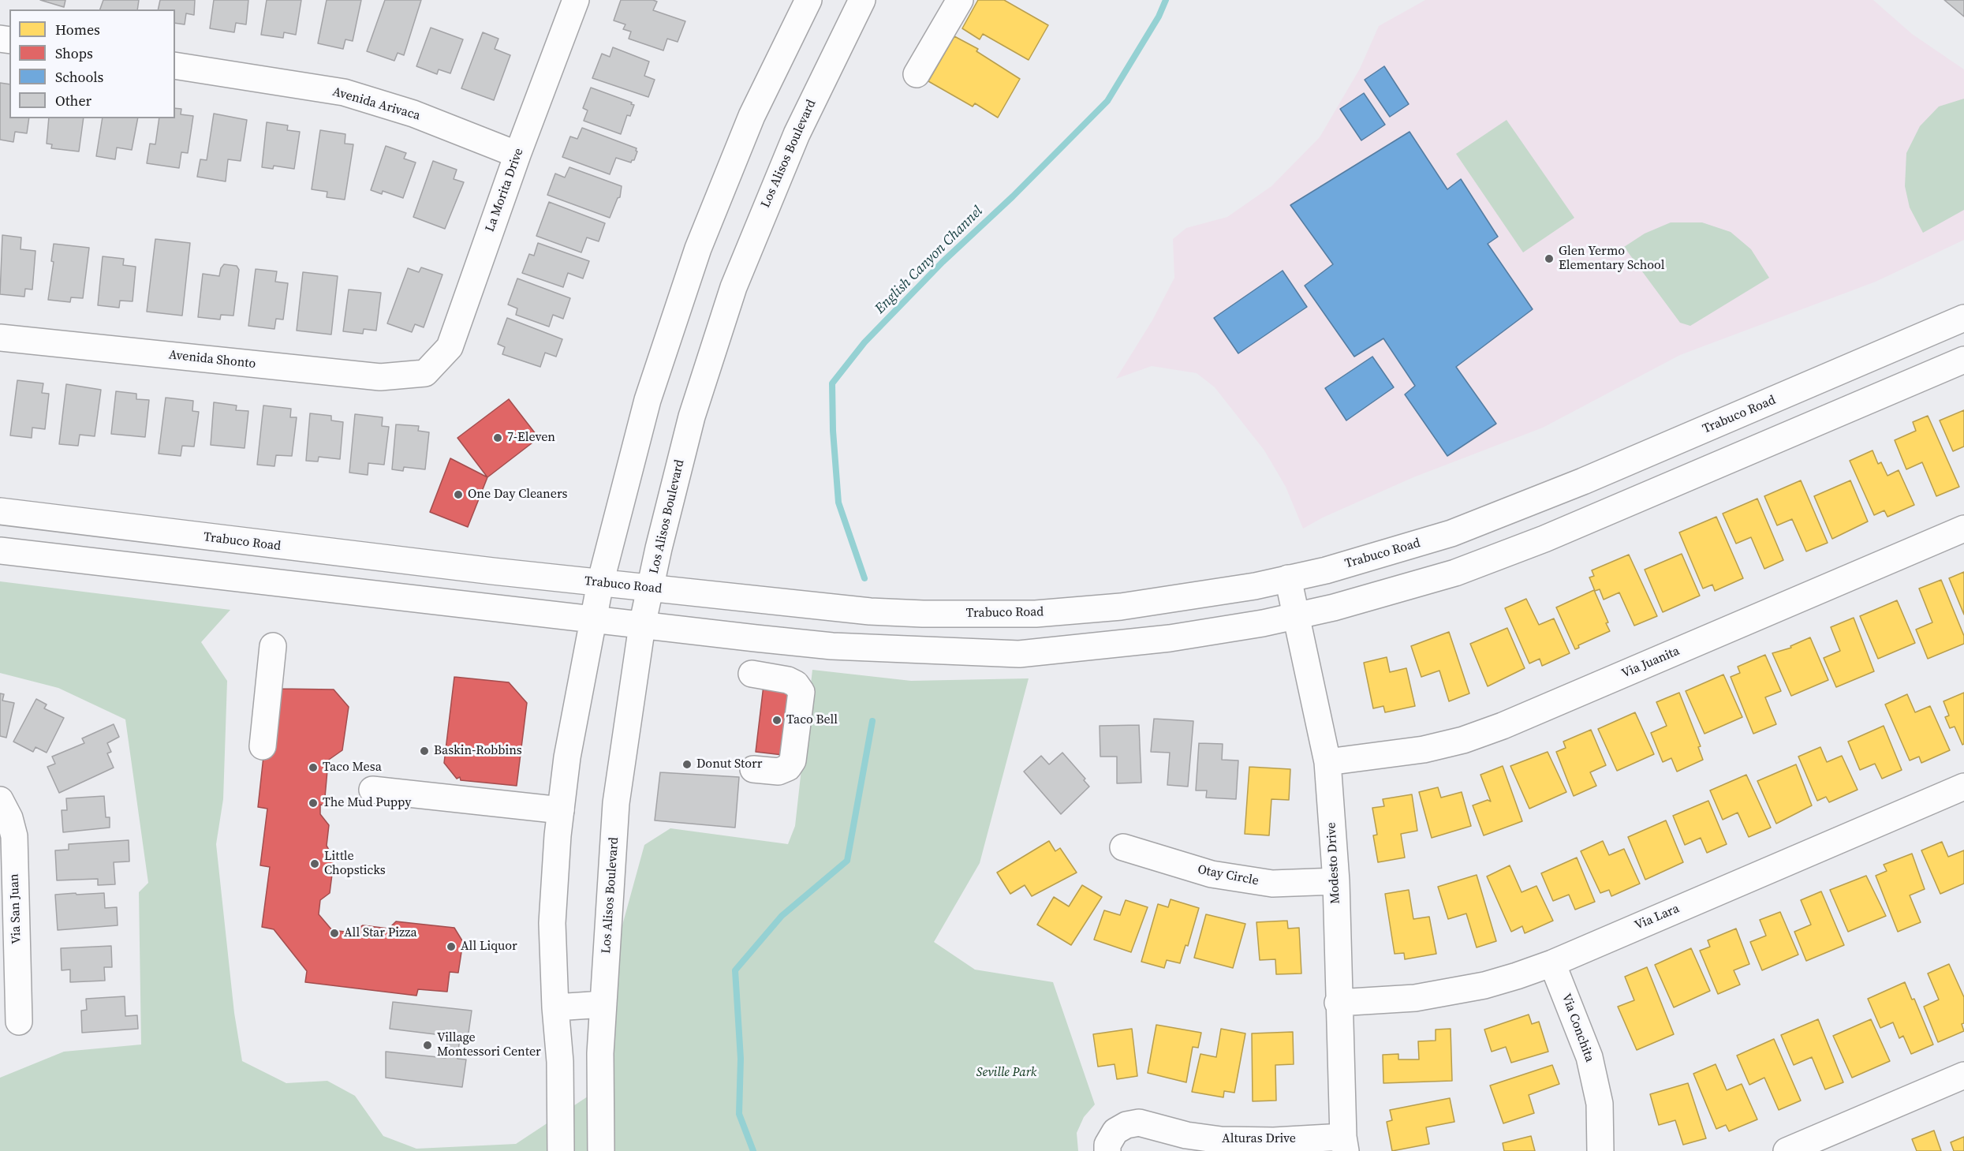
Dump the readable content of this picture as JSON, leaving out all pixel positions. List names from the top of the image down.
{
  "streets": {
    "main road": [
      "Avenida Arivaca",
      "Los Alisos Boulevard",
      "La Morita Drive",
      "Avenida Shonto",
      "Trabuco Road",
      "Via Juanita",
      "Modesto Drive",
      "Otay Circle",
      "Via San Juan",
      "Via Lara",
      "Via Conchita",
      "Alturas Drive"
    ]
  },
  "crossings": [
    ["Avenida Arivaca", "La Morita Drive"],
    ["Los Alisos Boulevard", "Trabuco Road"],
    ["La Morita Drive", "Avenida Shonto"],
    ["Trabuco Road", "Modesto Drive"],
    ["Via Juanita", "Modesto Drive"],
    ["Modesto Drive", "Otay Circle"],
    ["Modesto Drive", "Via Lara"],
    ["Modesto Drive", "Alturas Drive"],
    ["Via Lara", "Via Conchita"]
  ],
  "water": ["English Canyon Channel"],
  "parks": ["Seville Park"],
  "places": [
    "Glen Yermo Elementary School",
    "7-Eleven",
    "One Day Cleaners",
    "Taco Bell",
    "Baskin-Robbins",
    "Donut Storr",
    "Taco Mesa",
    "The Mud Puppy",
    "Little Chopsticks",
    "All Star Pizza",
    "All Liquor",
    "Village Montessori Center"
  ],
  "legend": [
    "Homes",
    "Shops",
    "Schools",
    "Other"
  ]
}
